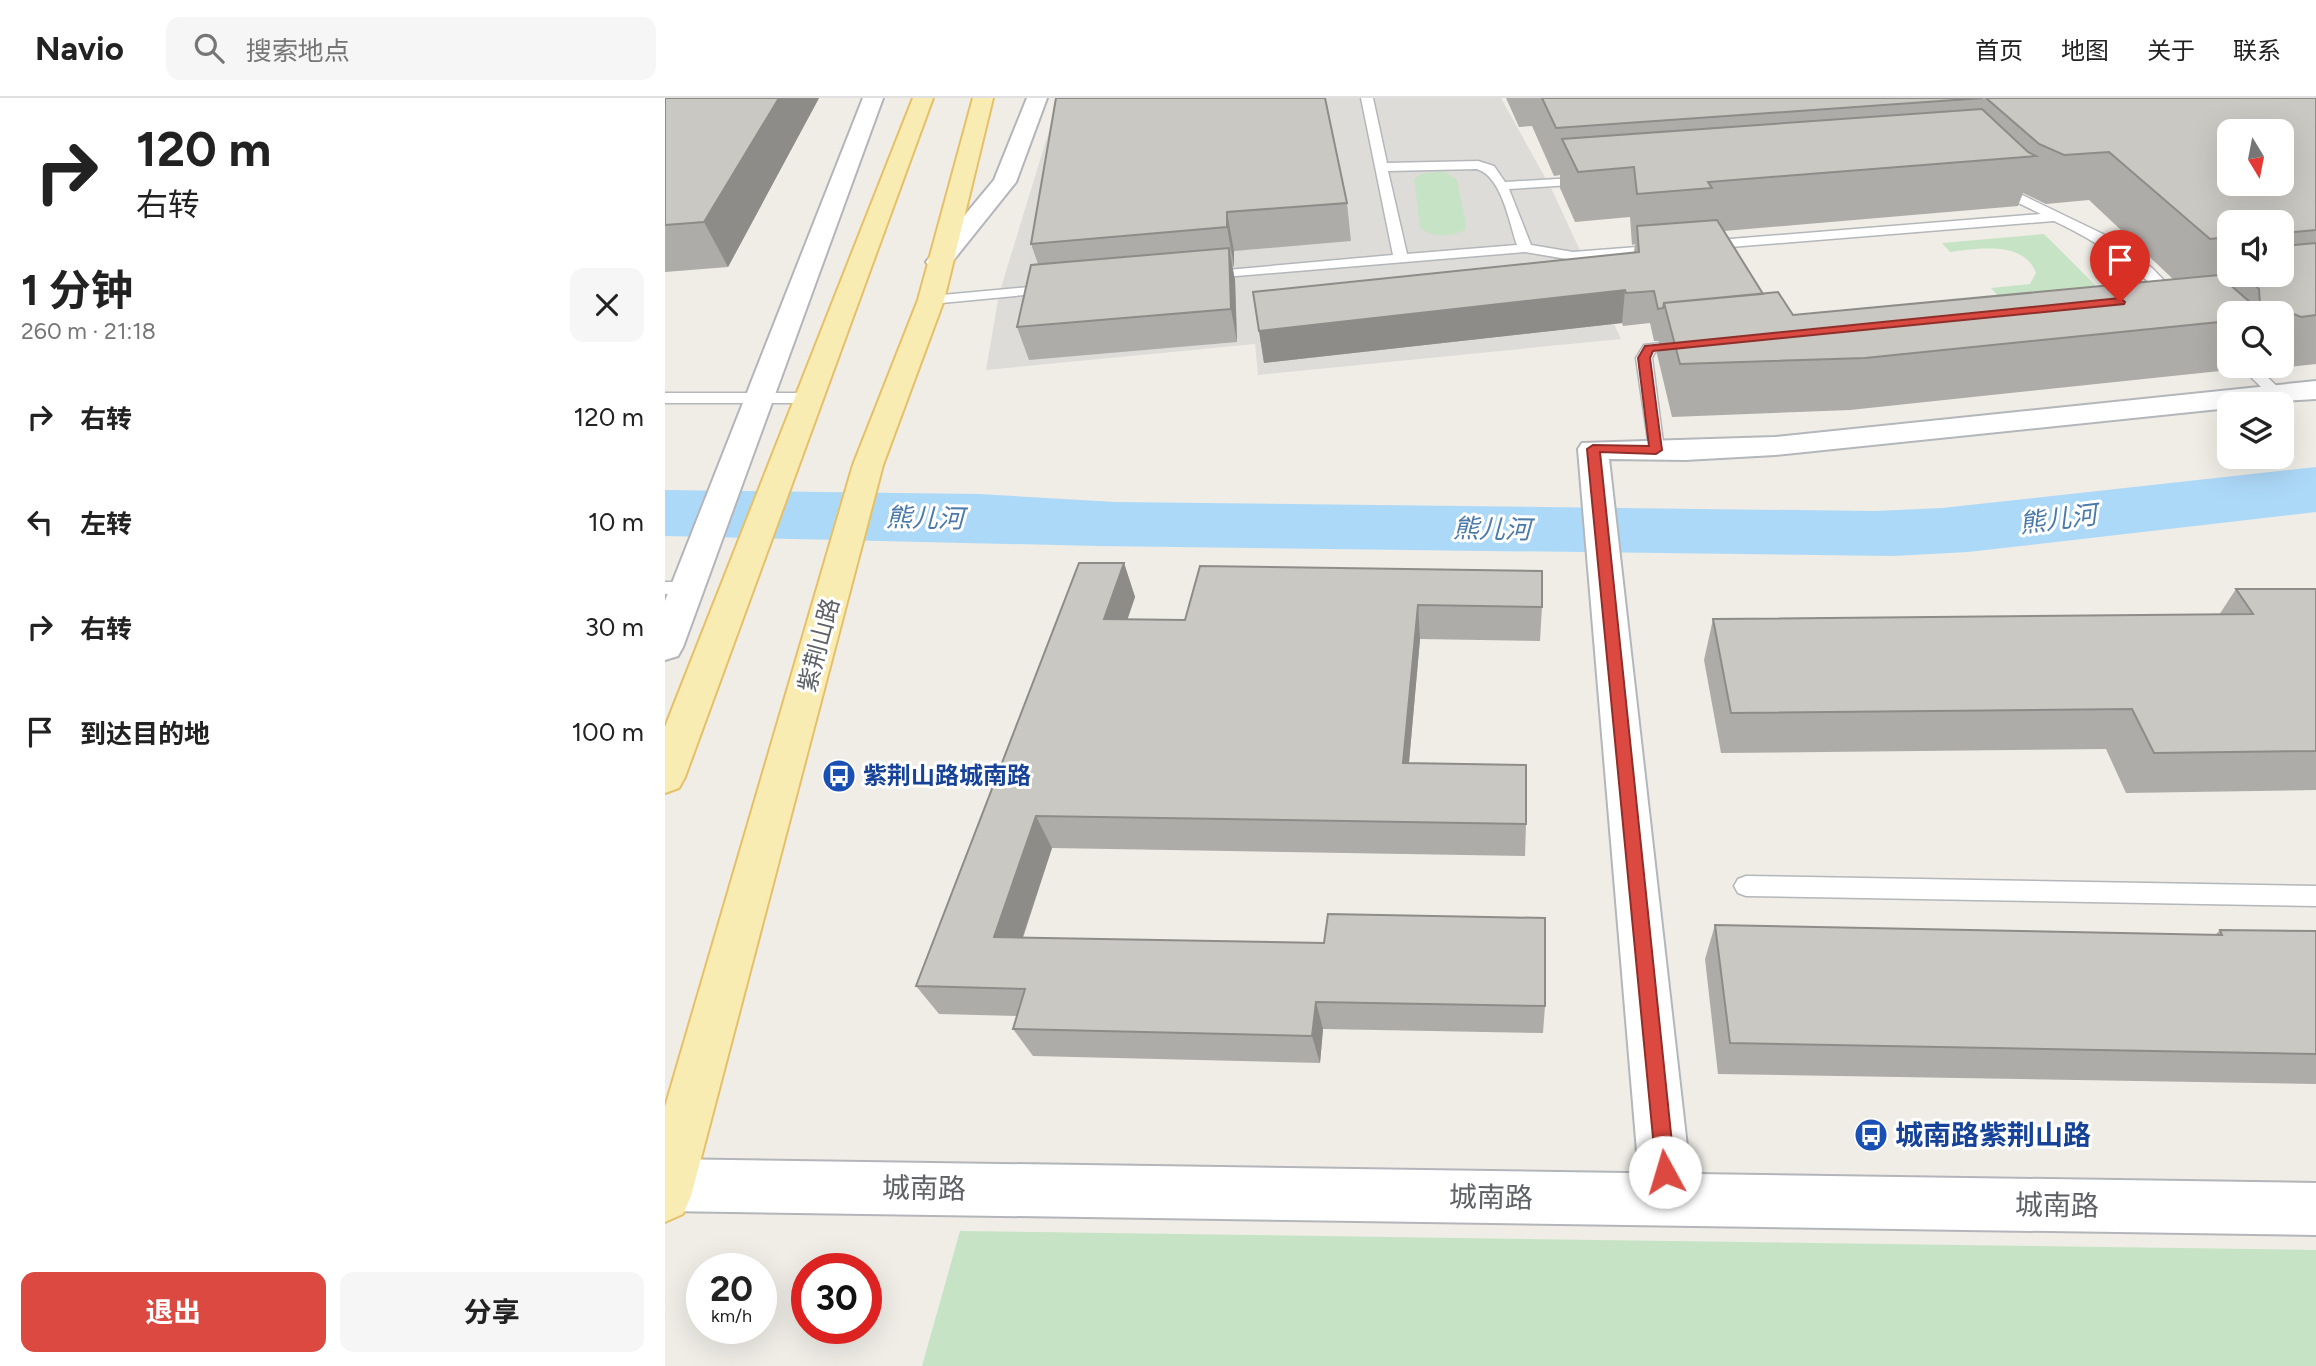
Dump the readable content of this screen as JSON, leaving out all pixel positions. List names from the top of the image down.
{
  "streets": {
    "main road": ["紫荆山路"],
    "street": ["城南路"]
  },
  "crossings": [
    ["紫荆山路", "城南路"]
  ],
  "water": ["熊儿河"],
  "places": {
    "bus stop": ["紫荆山路城南路", "城南路紫荆山路"]
  },
  "north": "bottom",
  "page": {
    "header": "Navio",
    "search": "搜索地点",
    "nav": [
      "首页",
      "地图",
      "关于",
      "联系"
    ],
    "turn": ["120 m", "右转"],
    "heading": ["1 分钟", "260 m · 21:18"],
    "list": [
      {
        "name": "右转",
        "value": "120 m"
      },
      {
        "name": "左转",
        "value": "10 m"
      },
      {
        "name": "右转",
        "value": "30 m"
      },
      {
        "name": "到达目的地",
        "value": "100 m"
      }
    ],
    "speed": "20 km/h",
    "limit": "30",
    "buttons": ["退出", "分享"]
  }
}
